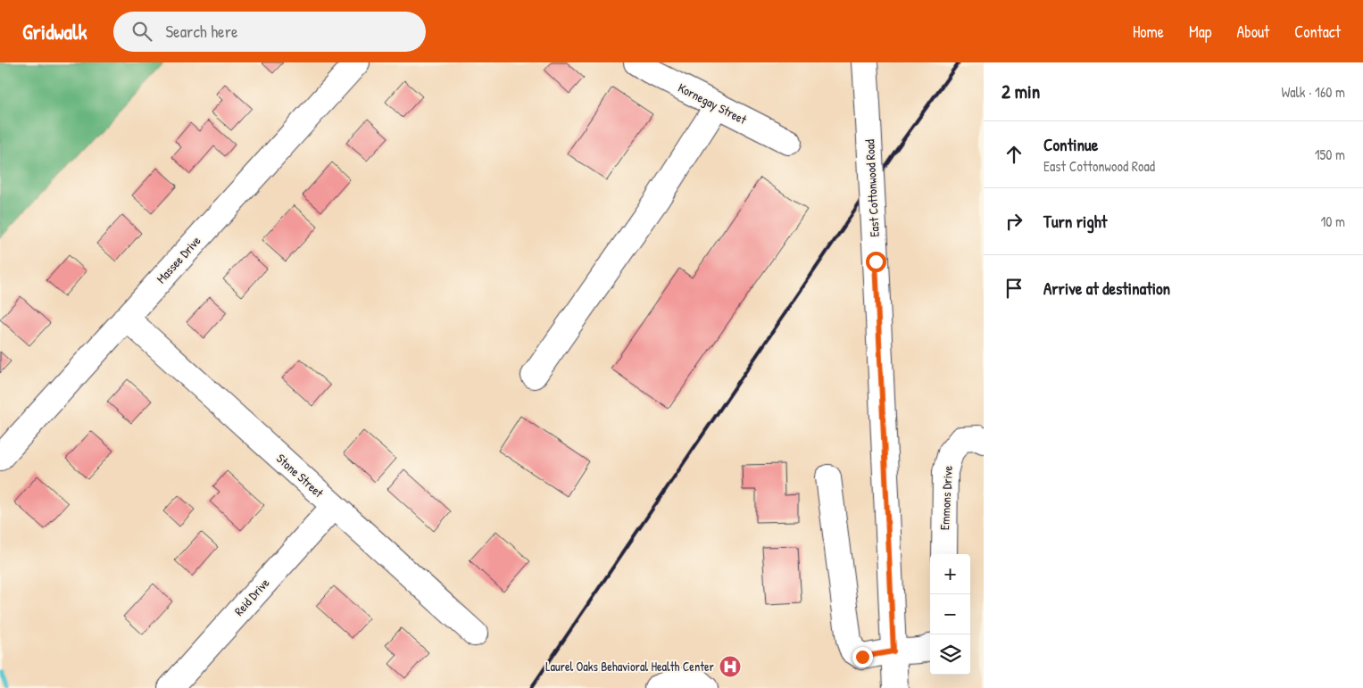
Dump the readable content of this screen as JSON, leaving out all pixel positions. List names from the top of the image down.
{
  "streets": {
    "street": [
      "Kornegay Street",
      "East Cottonwood Road",
      "Massee Drive",
      "Stone Street",
      "Emmons Drive",
      "Reid Drive"
    ]
  },
  "crossings": [
    ["Massee Drive", "Stone Street"],
    ["Stone Street", "Reid Drive"]
  ],
  "places": {
    "hospital": ["Laurel Oaks Behavioral Health Center"]
  },
  "page": {
    "header": "Gridwalk",
    "search": "Search here",
    "nav": [
      "Home",
      "Map",
      "About",
      "Contact"
    ],
    "heading": ["2 min", "Walk · 160 m"],
    "list": [
      ["Continue", "East Cottonwood Road", "150 m"],
      ["Turn right", "10 m"],
      "Arrive at destination"
    ],
    "map_buttons": ["+", "−"]
  }
}
